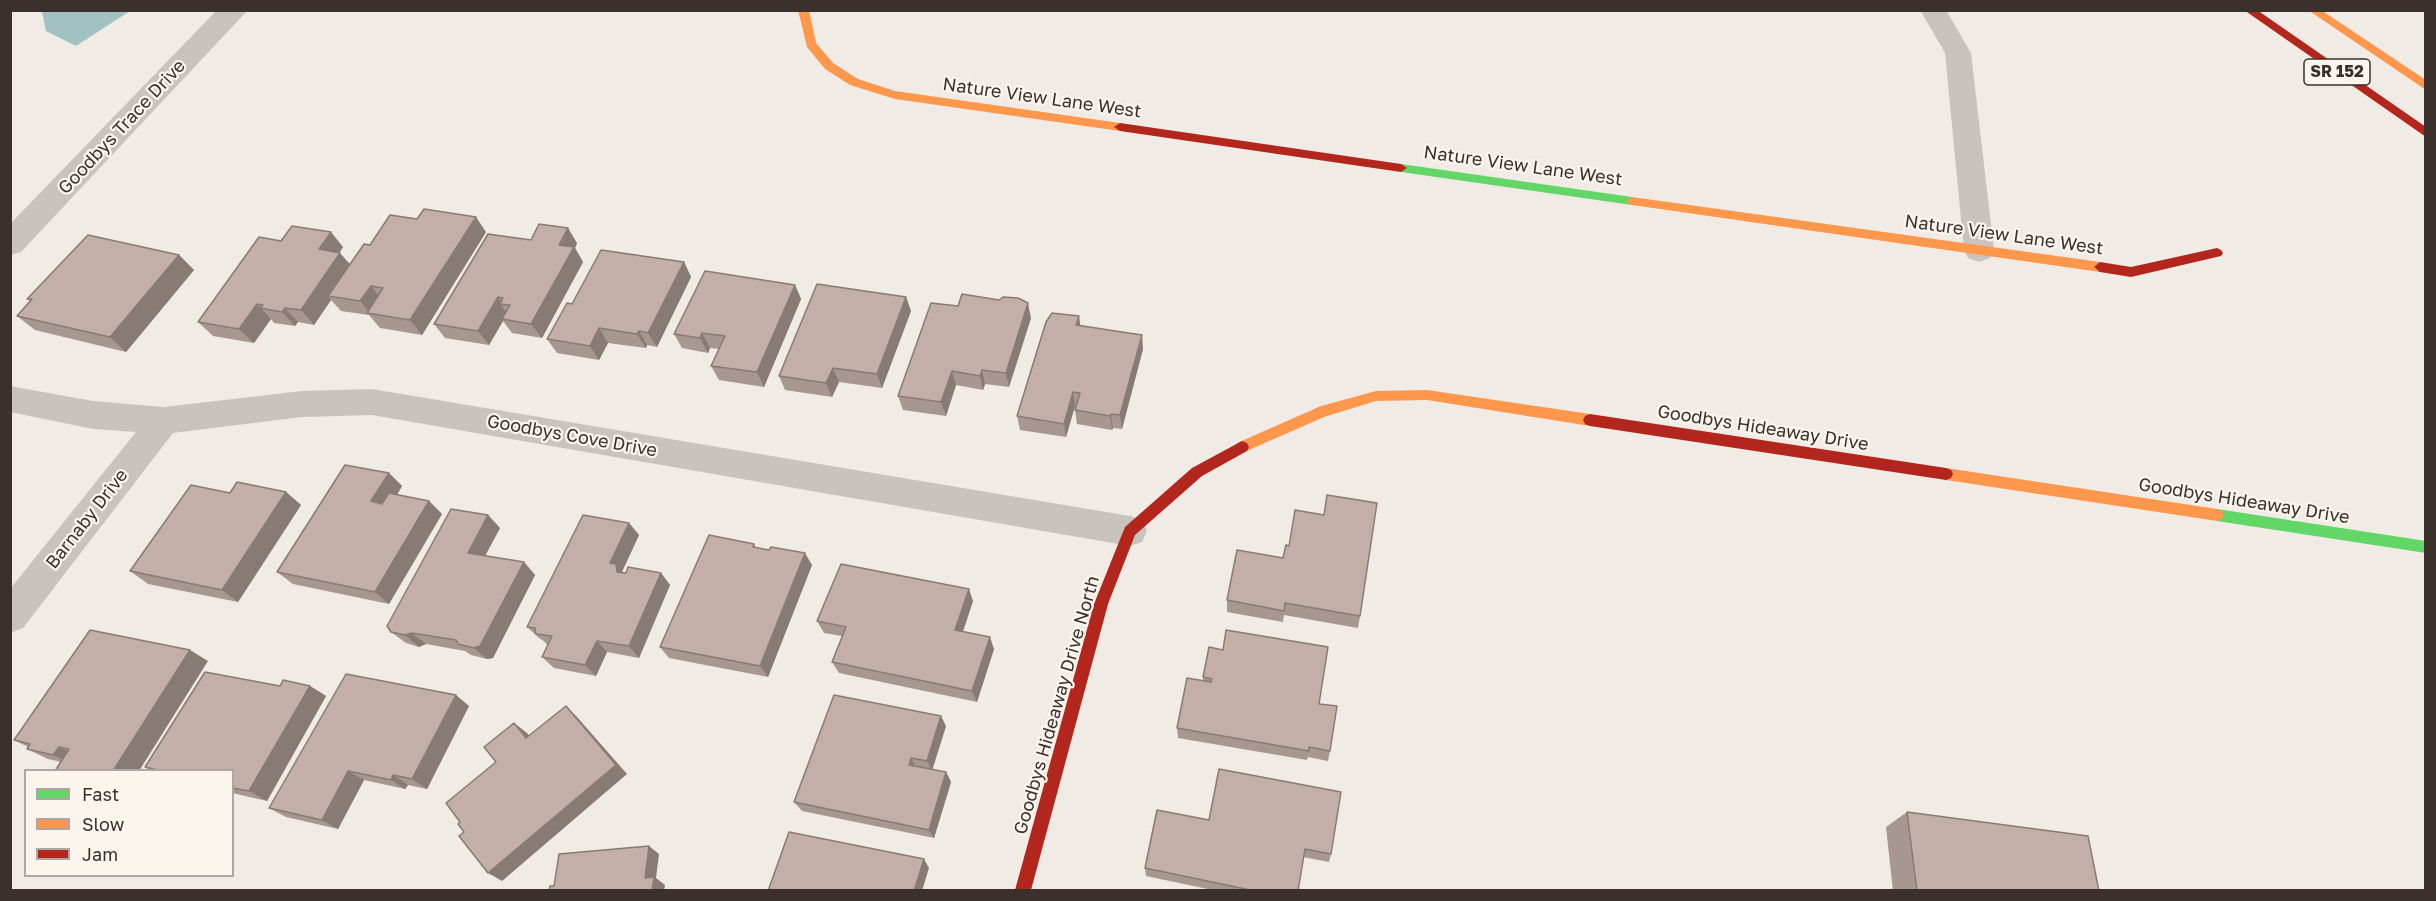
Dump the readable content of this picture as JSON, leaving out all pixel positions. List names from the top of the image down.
{
  "streets": {
    "street": [
      "SR 152",
      "Nature View Lane West",
      "Goodbys Trace Drive",
      "Goodbys Hideaway Drive",
      "Goodbys Cove Drive",
      "Barnaby Drive",
      "Goodbys Hideaway Drive North"
    ]
  },
  "crossings": [
    ["Goodbys Hideaway Drive", "Goodbys Cove Drive"],
    ["Goodbys Hideaway Drive", "Goodbys Hideaway Drive North"],
    ["Goodbys Cove Drive", "Barnaby Drive"],
    ["Goodbys Cove Drive", "Goodbys Hideaway Drive North"]
  ],
  "legend": ["Fast", "Slow", "Jam"]
}
